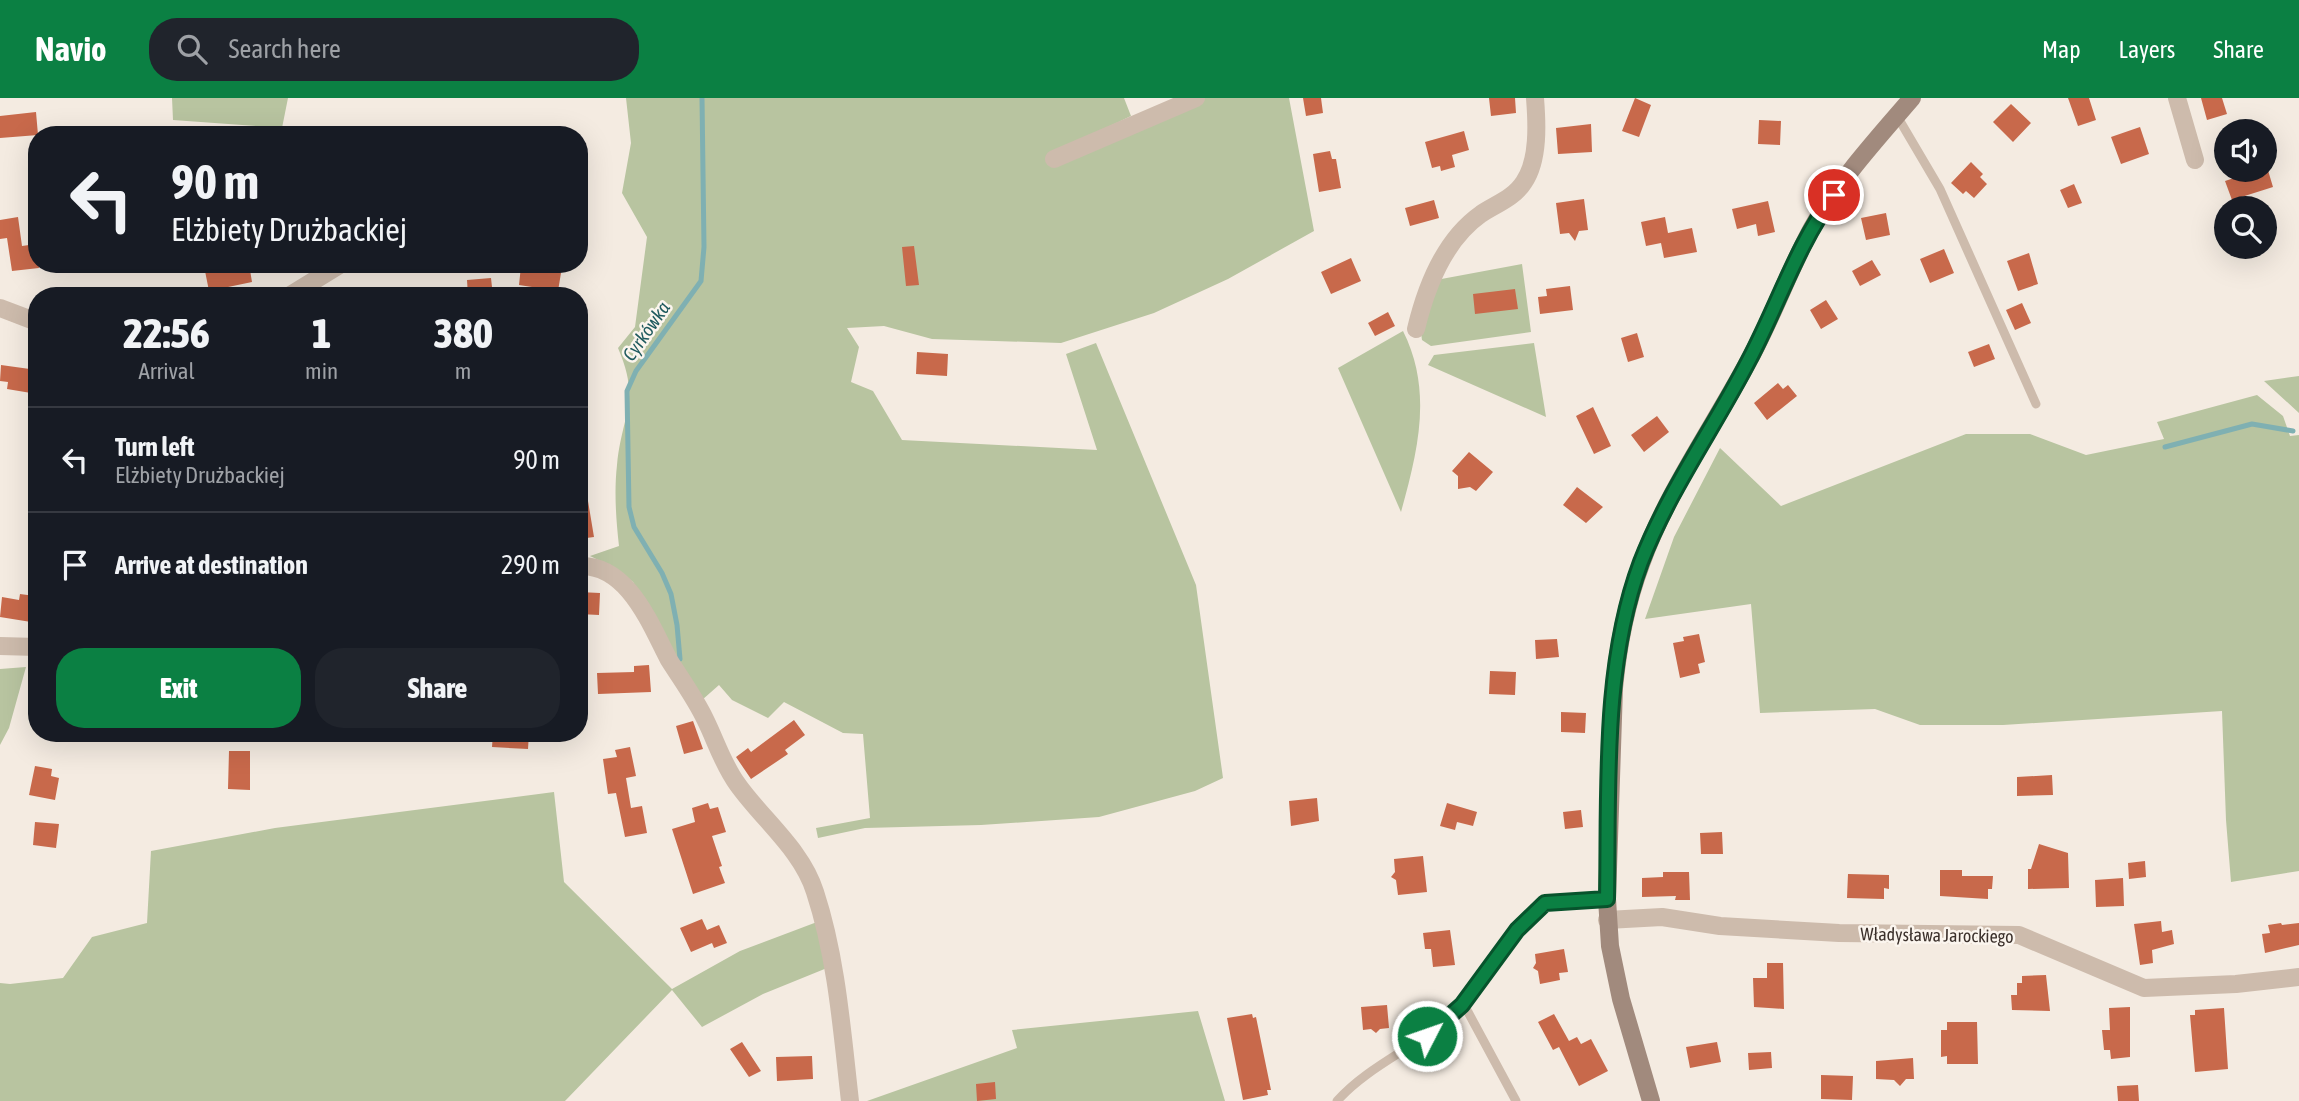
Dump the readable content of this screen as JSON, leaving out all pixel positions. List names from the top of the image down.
{
  "streets": {
    "street": ["Władysława Jarockiego"]
  },
  "water": ["Cyrkówka"],
  "page": {
    "header": "Navio",
    "search": "Search here",
    "nav": ["Map", "Layers", "Share"],
    "turn": ["90 m", "Elżbiety Drużbackiej"],
    "eta": [
      "22:56",
      "Arrival",
      "1",
      "min",
      "380",
      "m"
    ],
    "list": [
      {
        "name": "Turn left",
        "note": "Elżbiety Drużbackiej",
        "value": "90 m"
      },
      {
        "name": "Arrive at destination",
        "value": "290 m"
      }
    ],
    "buttons": ["Exit", "Share"]
  }
}
